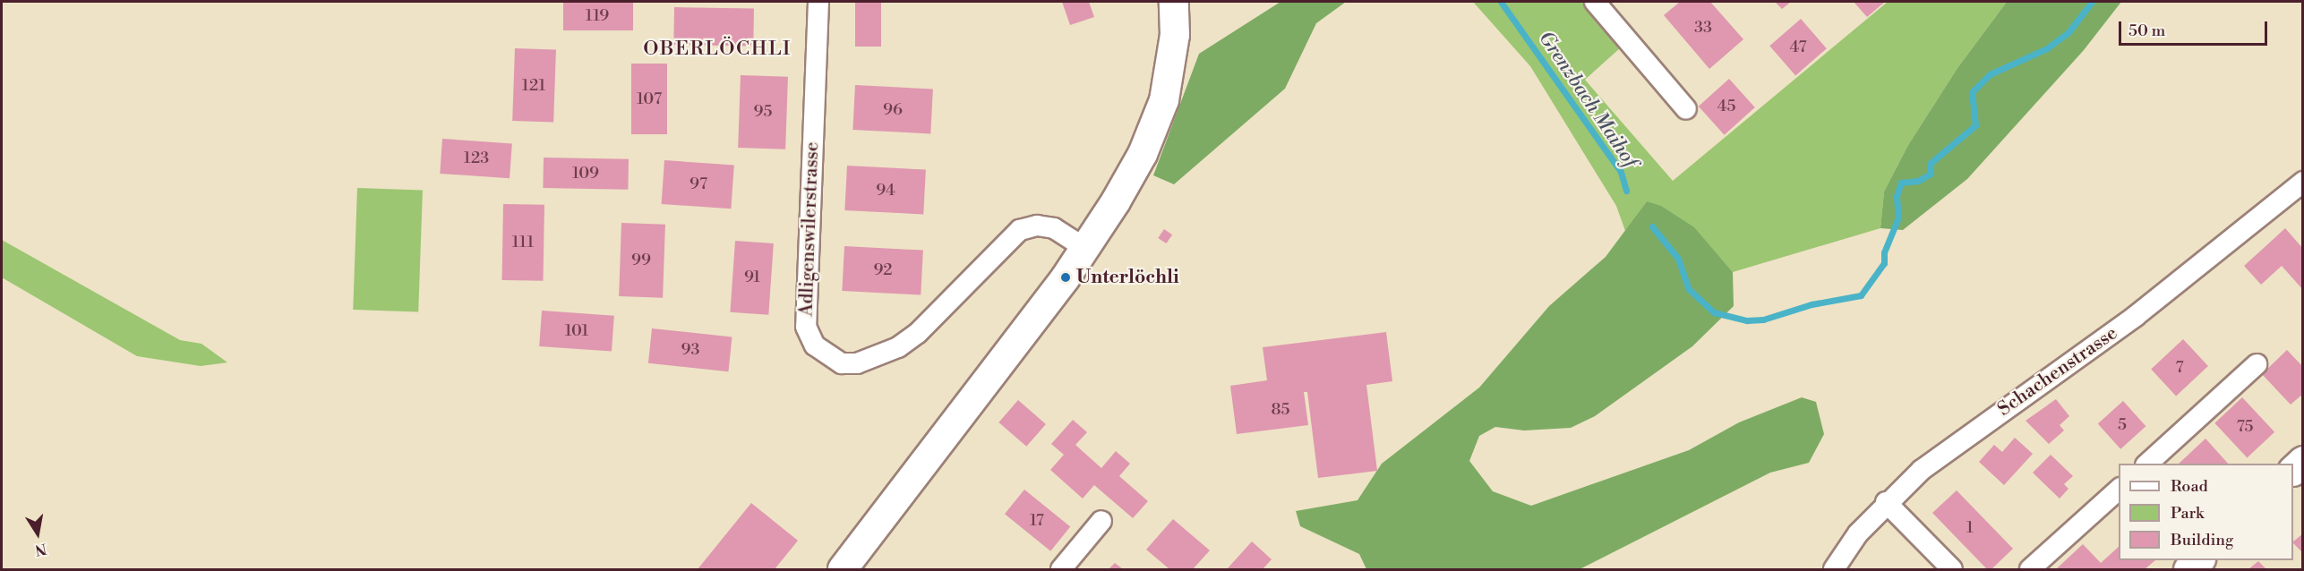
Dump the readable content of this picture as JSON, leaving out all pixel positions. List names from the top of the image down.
{
  "streets": {
    "street": ["Adligenswilerstrasse", "Schachenstrasse"]
  },
  "districts": ["OBERLÖCHLI"],
  "water": ["Grenzbach Maihof"],
  "places": ["Unterlöchli"],
  "house_numbers": [
    "119",
    "33",
    "47",
    "121",
    "107",
    "45",
    "96",
    "95",
    "123",
    "109",
    "97",
    "94",
    "111",
    "99",
    "92",
    "91",
    "101",
    "93",
    "7",
    "85",
    "5",
    "75",
    "17",
    "1"
  ],
  "legend": ["Road", "Park", "Building"],
  "scale_bar": "50 m",
  "north": "bottom"
}
